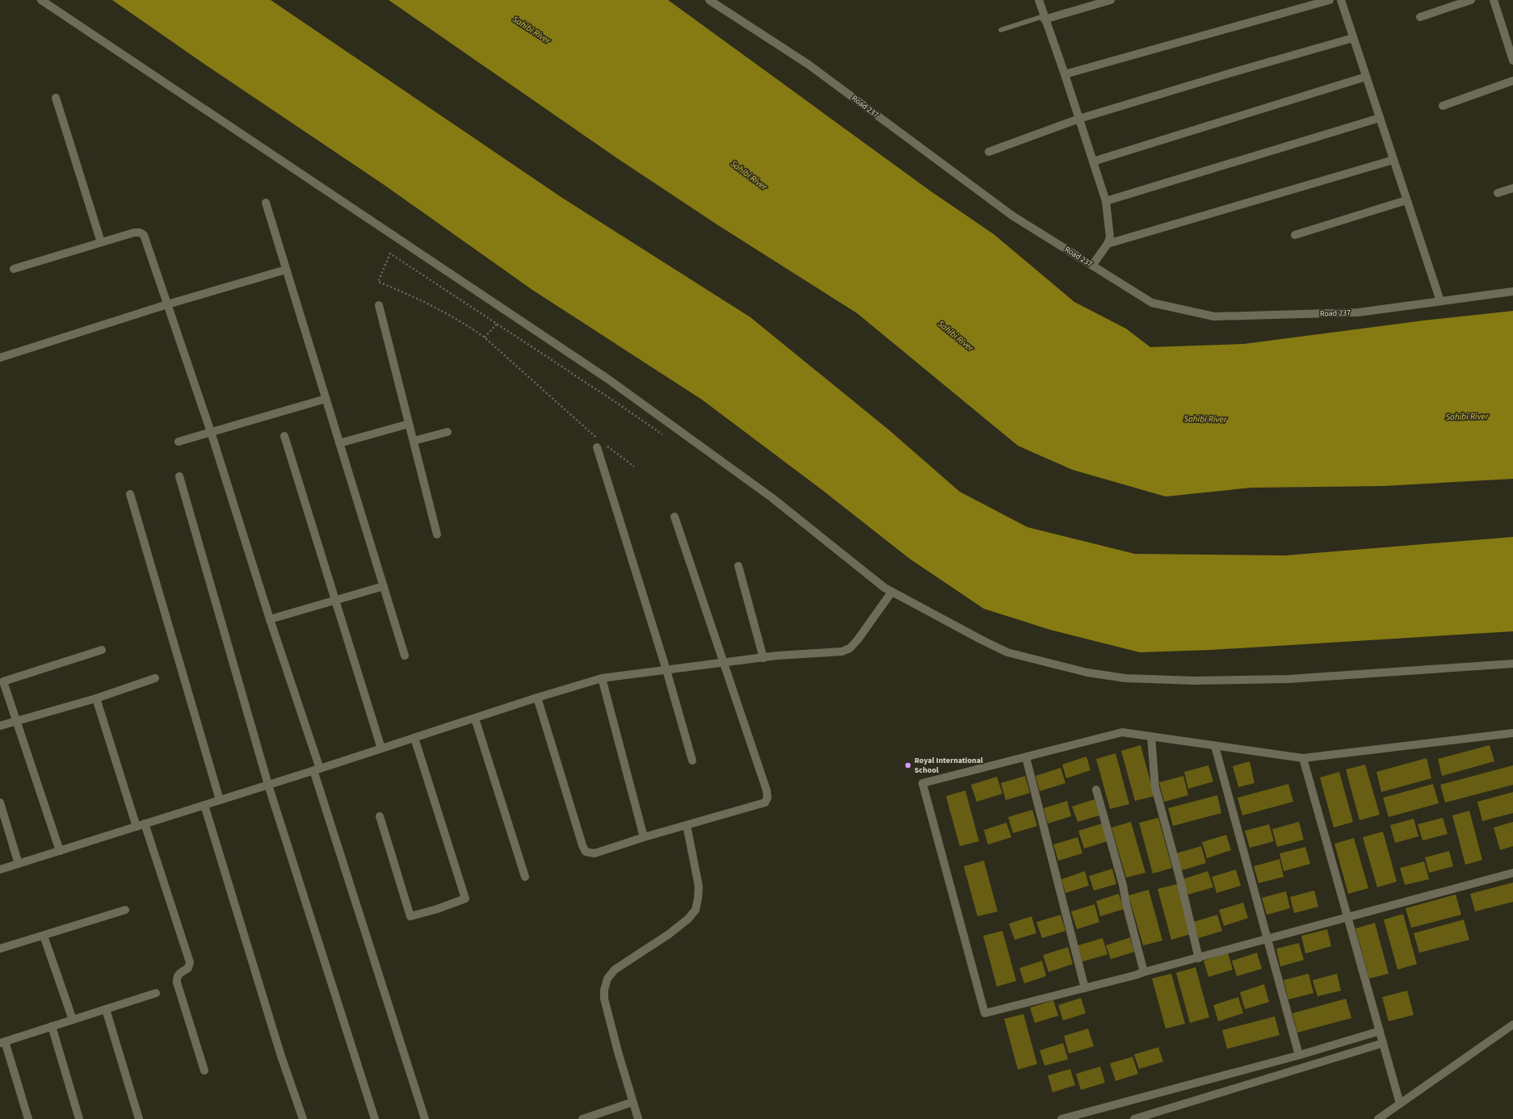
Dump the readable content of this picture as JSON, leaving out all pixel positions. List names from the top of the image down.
{
  "streets": {
    "street": ["Road 237"]
  },
  "water": ["Sahibi River"],
  "places": ["Royal International School"]
}
